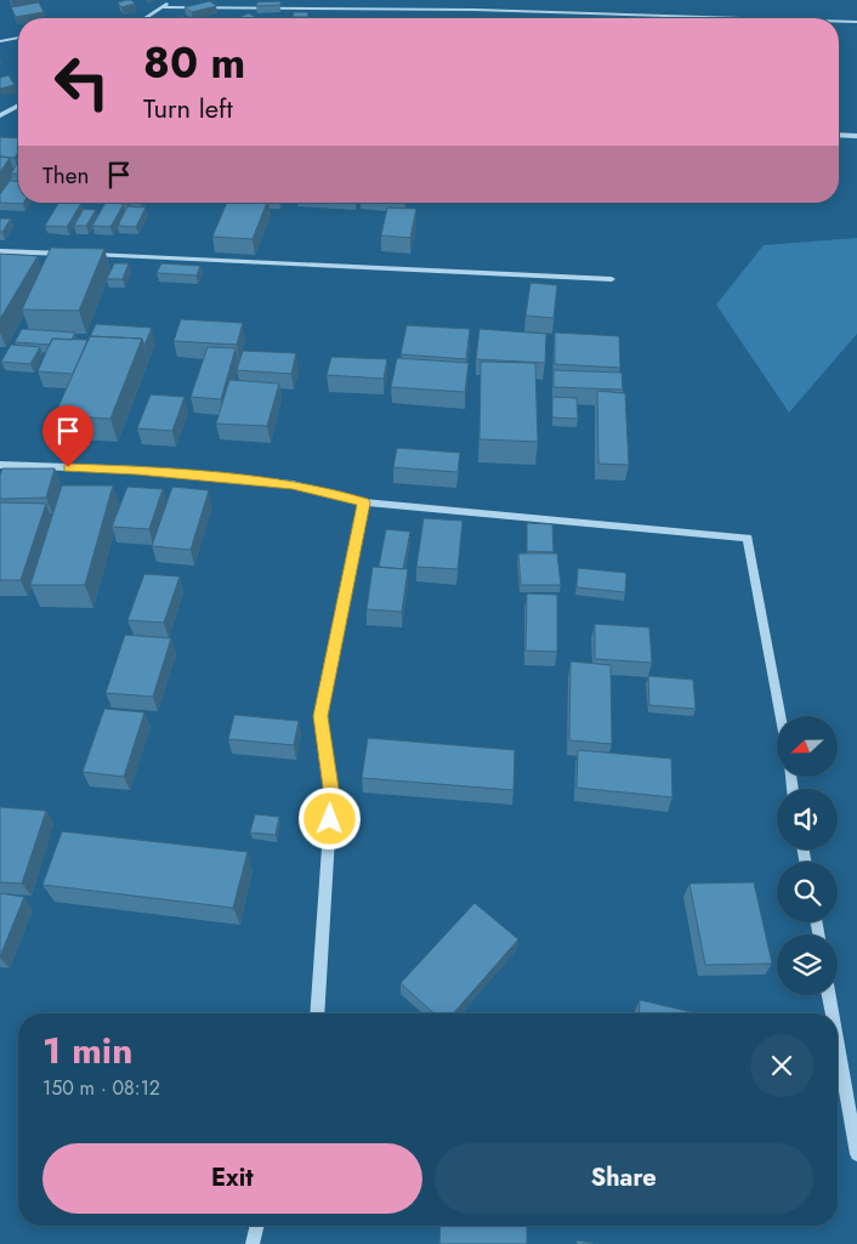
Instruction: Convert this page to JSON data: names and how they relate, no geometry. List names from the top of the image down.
{
  "north": "left",
  "page": {
    "turn": ["80 m", "Turn left"],
    "then": "Then",
    "heading": ["1 min", "150 m · 08:12"],
    "buttons": ["Exit", "Share"]
  }
}
